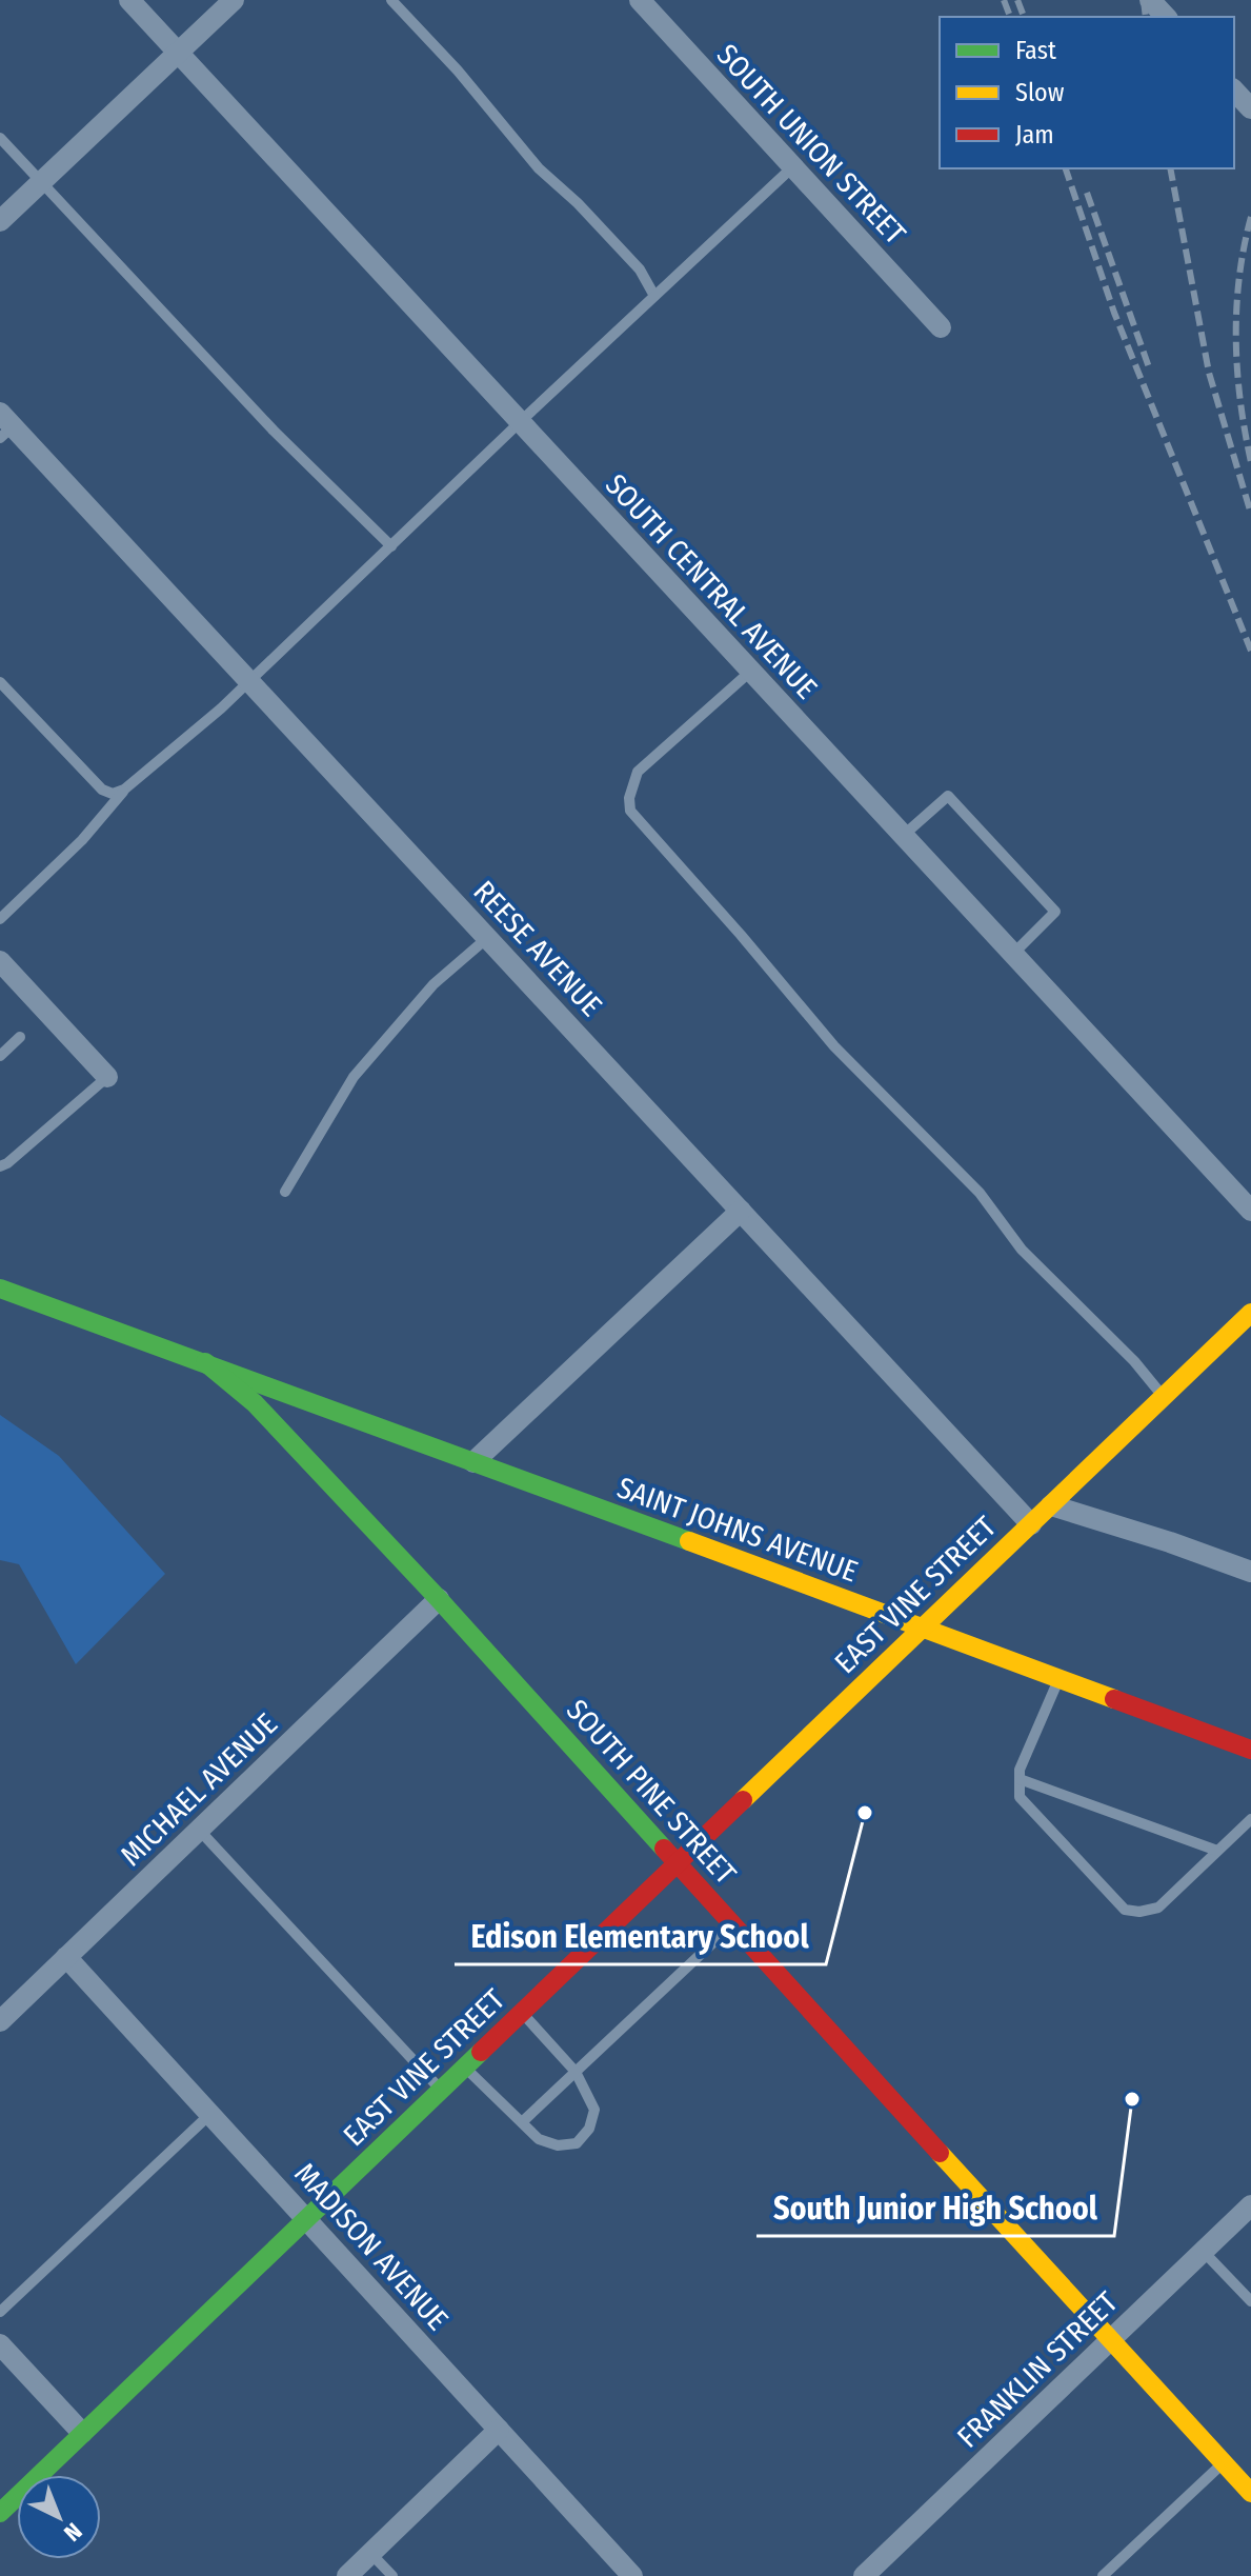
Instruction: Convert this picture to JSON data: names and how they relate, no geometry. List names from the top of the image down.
{
  "streets": {
    "street": [
      "SOUTH UNION STREET",
      "SOUTH CENTRAL AVENUE",
      "REESE AVENUE",
      "SAINT JOHNS AVENUE",
      "EAST VINE STREET",
      "MICHAEL AVENUE",
      "SOUTH PINE STREET",
      "MADISON AVENUE",
      "FRANKLIN STREET"
    ]
  },
  "crossings": [
    ["REESE AVENUE", "EAST VINE STREET"],
    ["SAINT JOHNS AVENUE", "EAST VINE STREET"],
    ["SAINT JOHNS AVENUE", "SOUTH PINE STREET"],
    ["EAST VINE STREET", "SOUTH PINE STREET"],
    ["EAST VINE STREET", "MADISON AVENUE"],
    ["MICHAEL AVENUE", "SOUTH PINE STREET"],
    ["MICHAEL AVENUE", "MADISON AVENUE"],
    ["SOUTH PINE STREET", "FRANKLIN STREET"]
  ],
  "places": ["Edison Elementary School", "South Junior High School"],
  "legend": ["Fast", "Slow", "Jam"],
  "north": "bottom right"
}
